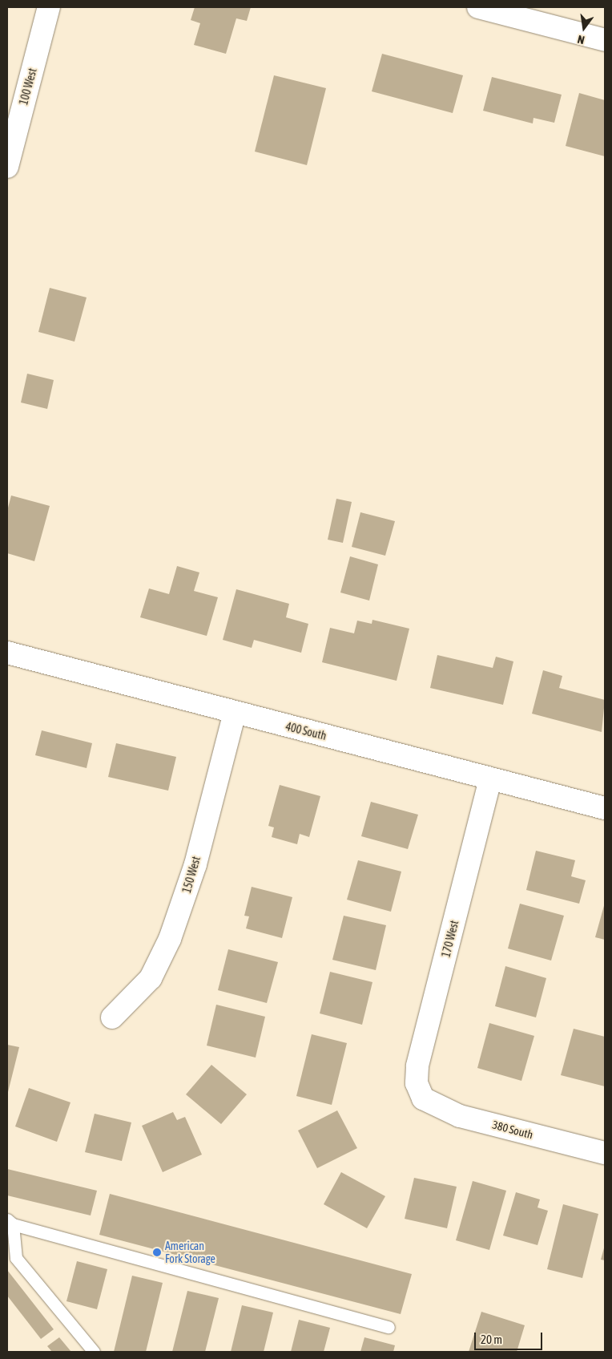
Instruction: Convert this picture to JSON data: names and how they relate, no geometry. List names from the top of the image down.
{
  "streets": {
    "street": [
      "100 West",
      "400 South",
      "150 West",
      "170 West",
      "380 South"
    ]
  },
  "crossings": [
    ["400 South", "150 West"],
    ["400 South", "170 West"],
    ["170 West", "380 South"]
  ],
  "places": ["American Fork Storage"],
  "scale_bar": "20 m",
  "north": "bottom"
}
